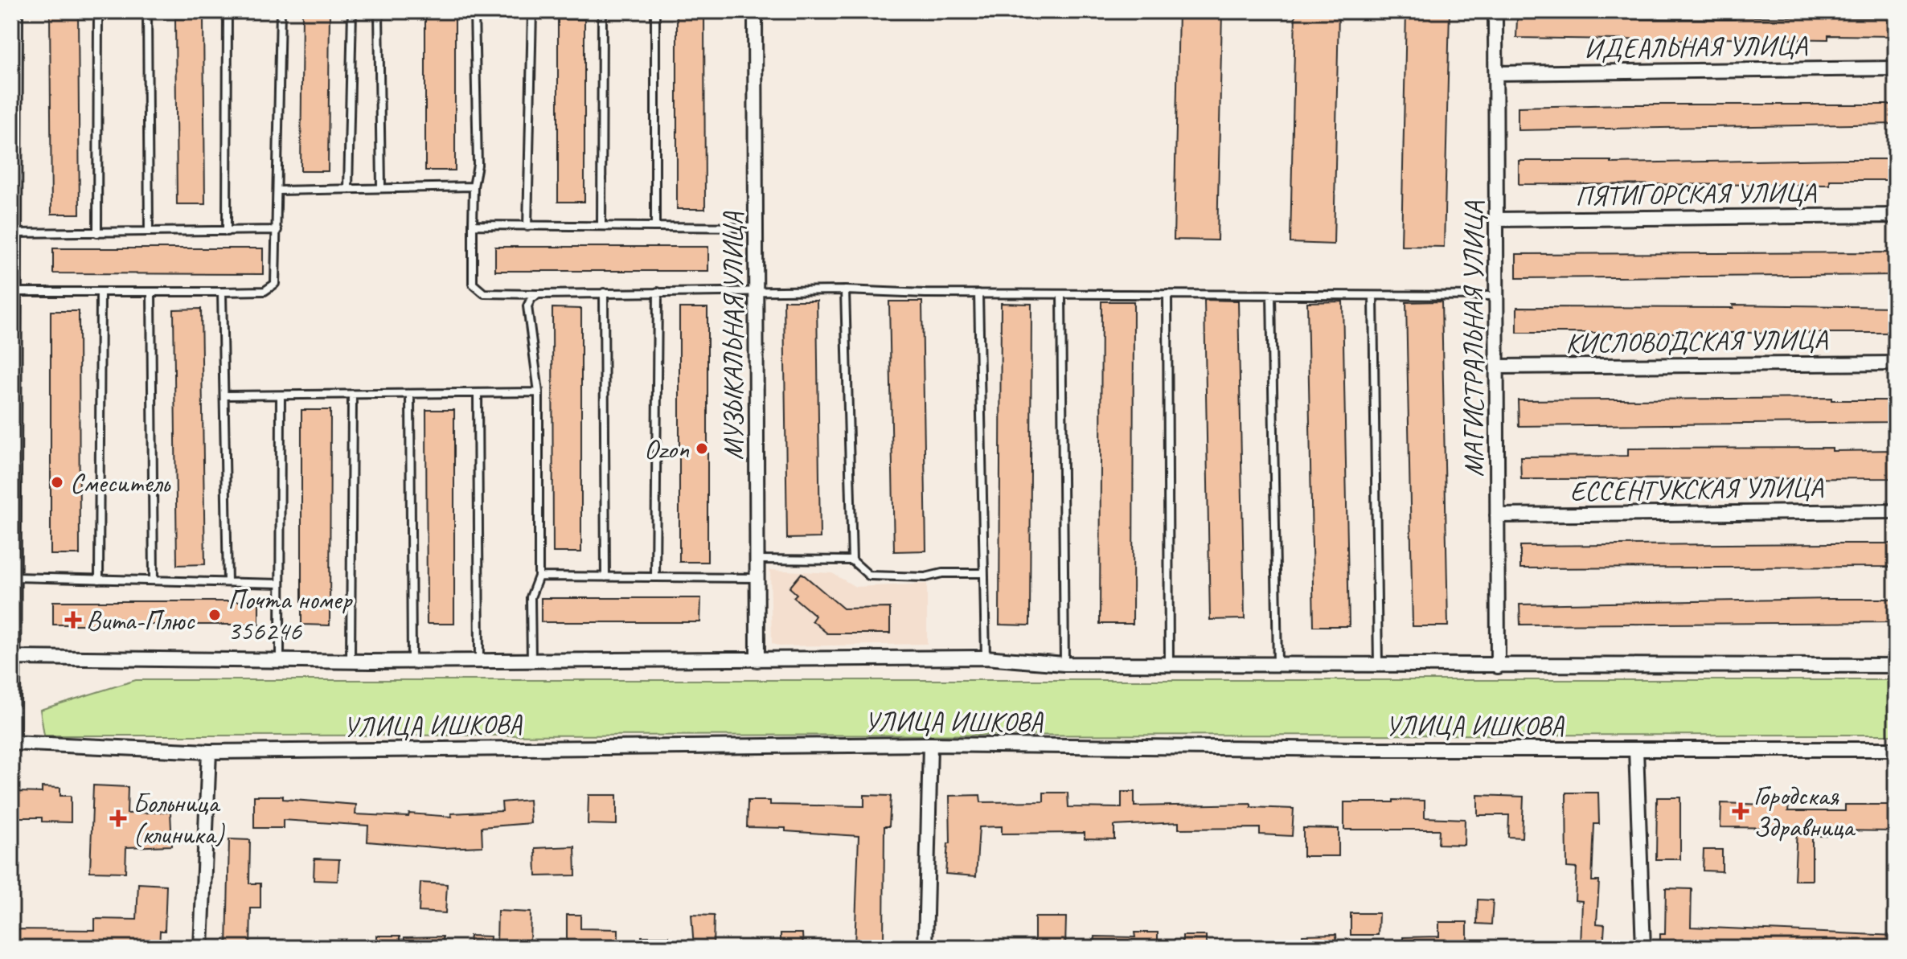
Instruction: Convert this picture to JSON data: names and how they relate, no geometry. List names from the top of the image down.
{
  "streets": {
    "street": [
      "ИДЕАЛЬНАЯ УЛИЦА",
      "ПЯТИГОРСКАЯ УЛИЦА",
      "МУЗЫКАЛЬНАЯ УЛИЦА",
      "МАГИСТРАЛЬНАЯ УЛИЦА",
      "КИСЛОВОДСКАЯ УЛИЦА",
      "ЕССЕНТУКСКАЯ УЛИЦА",
      "УЛИЦА ИШКОВА"
    ]
  },
  "crossings": [
    ["ИДЕАЛЬНАЯ УЛИЦА", "МАГИСТРАЛЬНАЯ УЛИЦА"],
    ["ПЯТИГОРСКАЯ УЛИЦА", "МАГИСТРАЛЬНАЯ УЛИЦА"],
    ["МАГИСТРАЛЬНАЯ УЛИЦА", "КИСЛОВОДСКАЯ УЛИЦА"],
    ["МАГИСТРАЛЬНАЯ УЛИЦА", "ЕССЕНТУКСКАЯ УЛИЦА"]
  ],
  "places": {
    "other": ["Ozon", "Смеситель", "Почта номер 356246"],
    "health": ["Вита-Плюс", "Городская Здравница", "Больница (клиника)"]
  }
}
